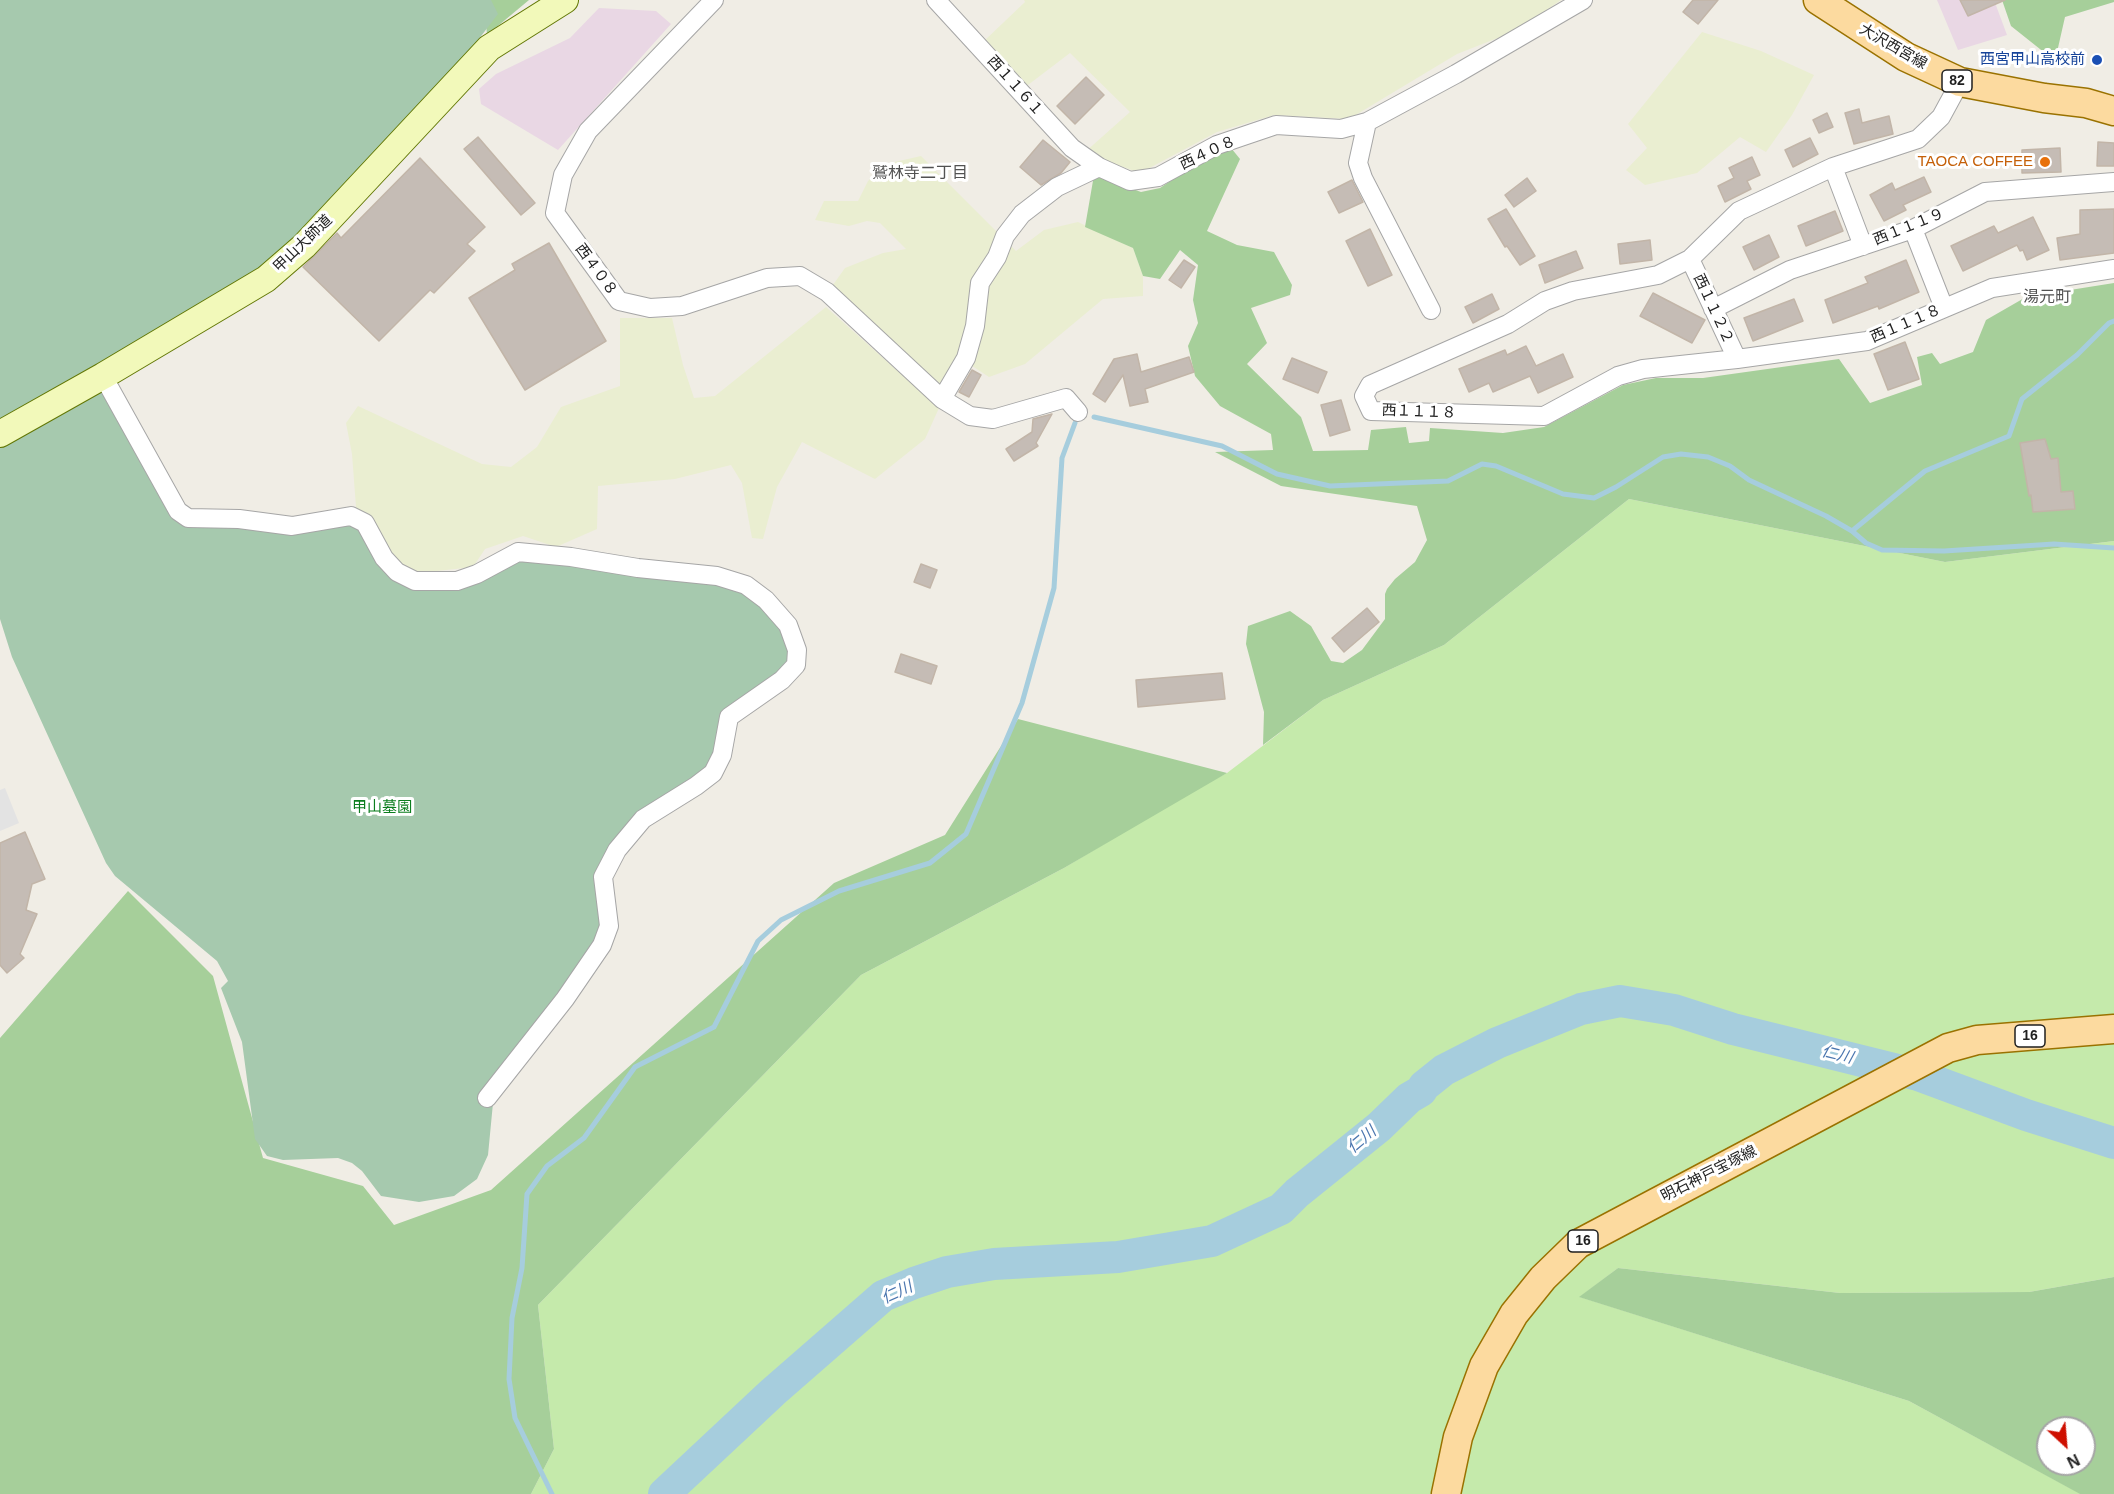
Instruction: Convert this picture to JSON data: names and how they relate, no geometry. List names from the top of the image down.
{
  "streets": {
    "main road": [
      "大沢西宮線",
      "82",
      "16",
      "明石神戸宝塚線"
    ],
    "street": [
      "西１１６１",
      "西４０８",
      "西１１１９",
      "甲山大師道",
      "西１１２２",
      "西１１１８"
    ]
  },
  "crossings": [
    ["大沢西宮線", "西１１１８"],
    ["西１１６１", "西４０８"],
    ["西１１１９", "西１１２２"],
    ["西１１２２", "西１１１８"]
  ],
  "districts": ["鷲林寺二丁目", "湯元町"],
  "water": ["仁川"],
  "parks": ["甲山墓園"],
  "places": ["西宮甲山高校前", "TAOCA COFFEE"],
  "north": "bottom right"
}
